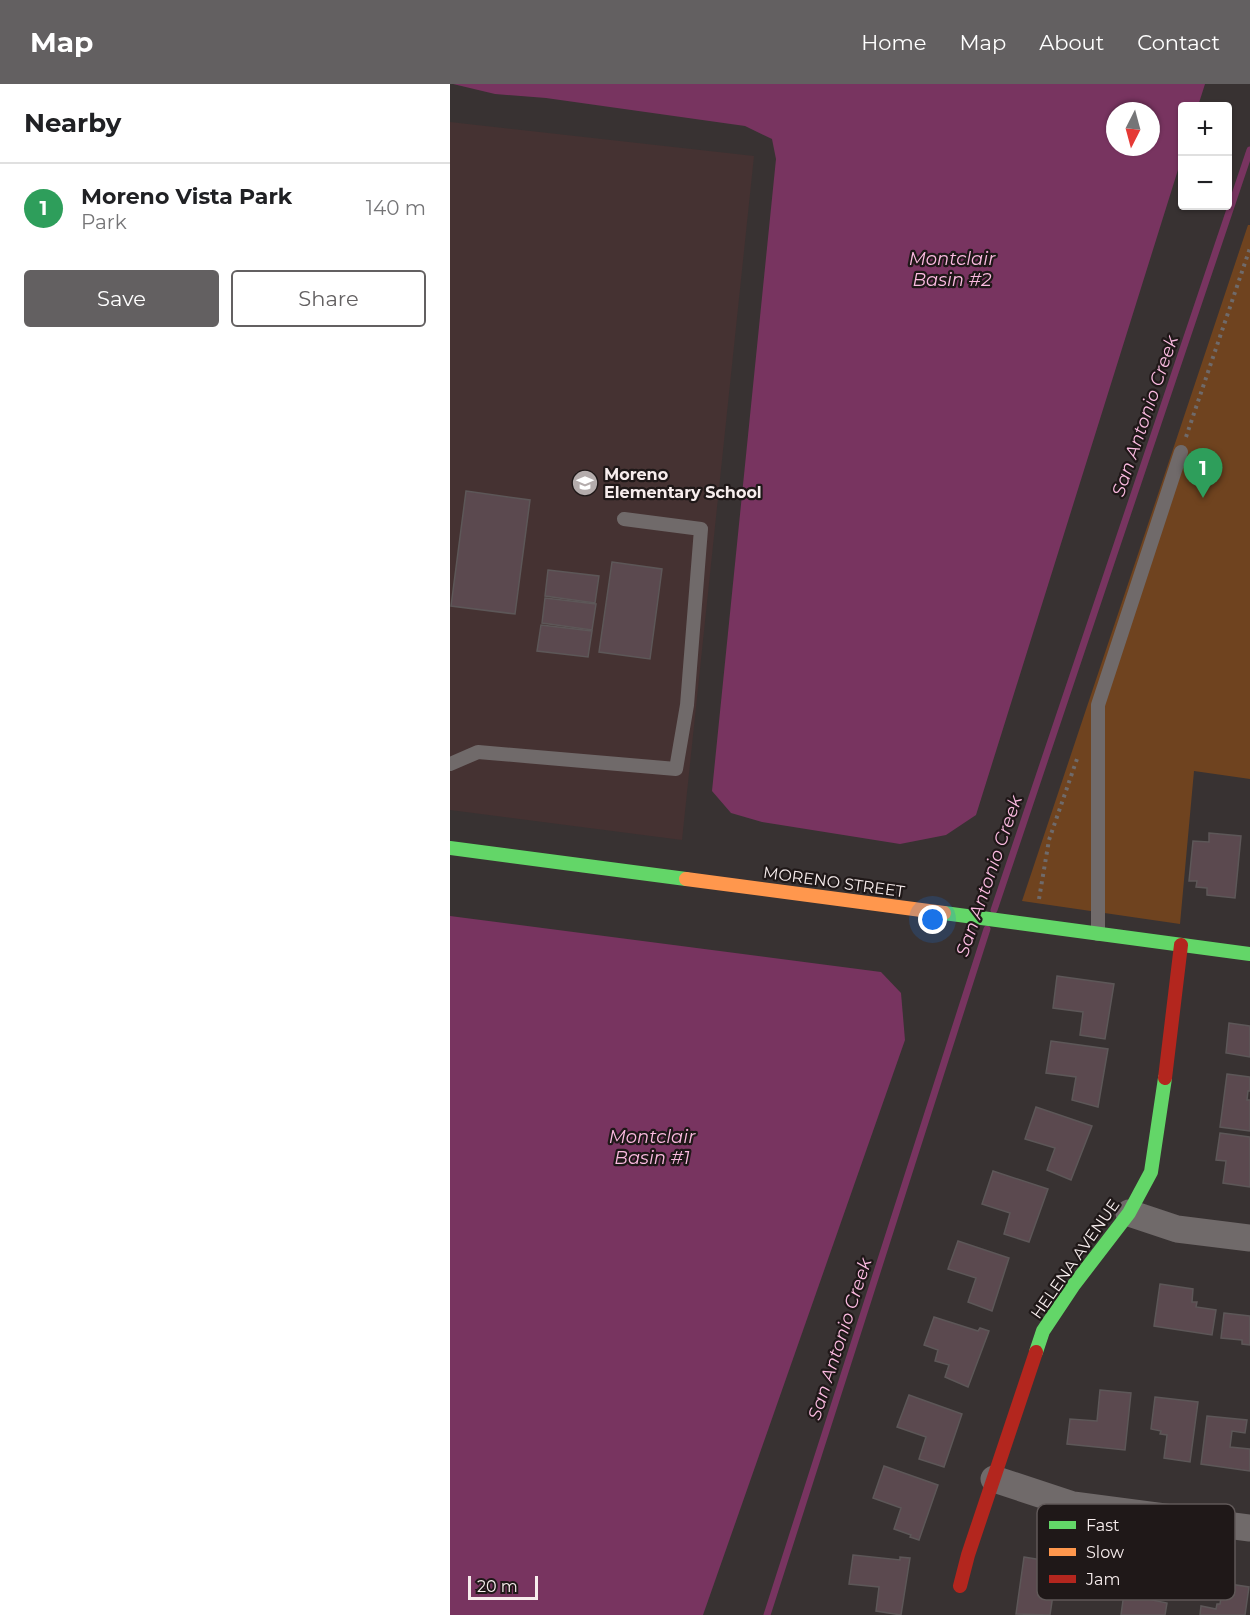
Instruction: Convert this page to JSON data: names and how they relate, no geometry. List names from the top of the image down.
{
  "streets": {
    "street": ["MORENO STREET", "HELENA AVENUE"]
  },
  "crossings": [
    ["MORENO STREET", "HELENA AVENUE"]
  ],
  "water": ["Montclair Basin #2", "San Antonio Creek", "Montclair Basin #1"],
  "places": {
    "school or university": ["Moreno Elementary School"]
  },
  "legend": ["Fast", "Slow", "Jam"],
  "scale_bar": "20 m",
  "north": "bottom",
  "page": {
    "header": "Map",
    "nav": [
      "Home",
      "Map",
      "About",
      "Contact"
    ],
    "heading": "Nearby",
    "map_buttons": ["+", "−"],
    "list": [
      {
        "mark": "1",
        "name": "Moreno Vista Park",
        "note": "Park",
        "value": "140 m"
      }
    ],
    "buttons": ["Save", "Share"],
    "pins": "1",
    "scale": "20 m"
  }
}
